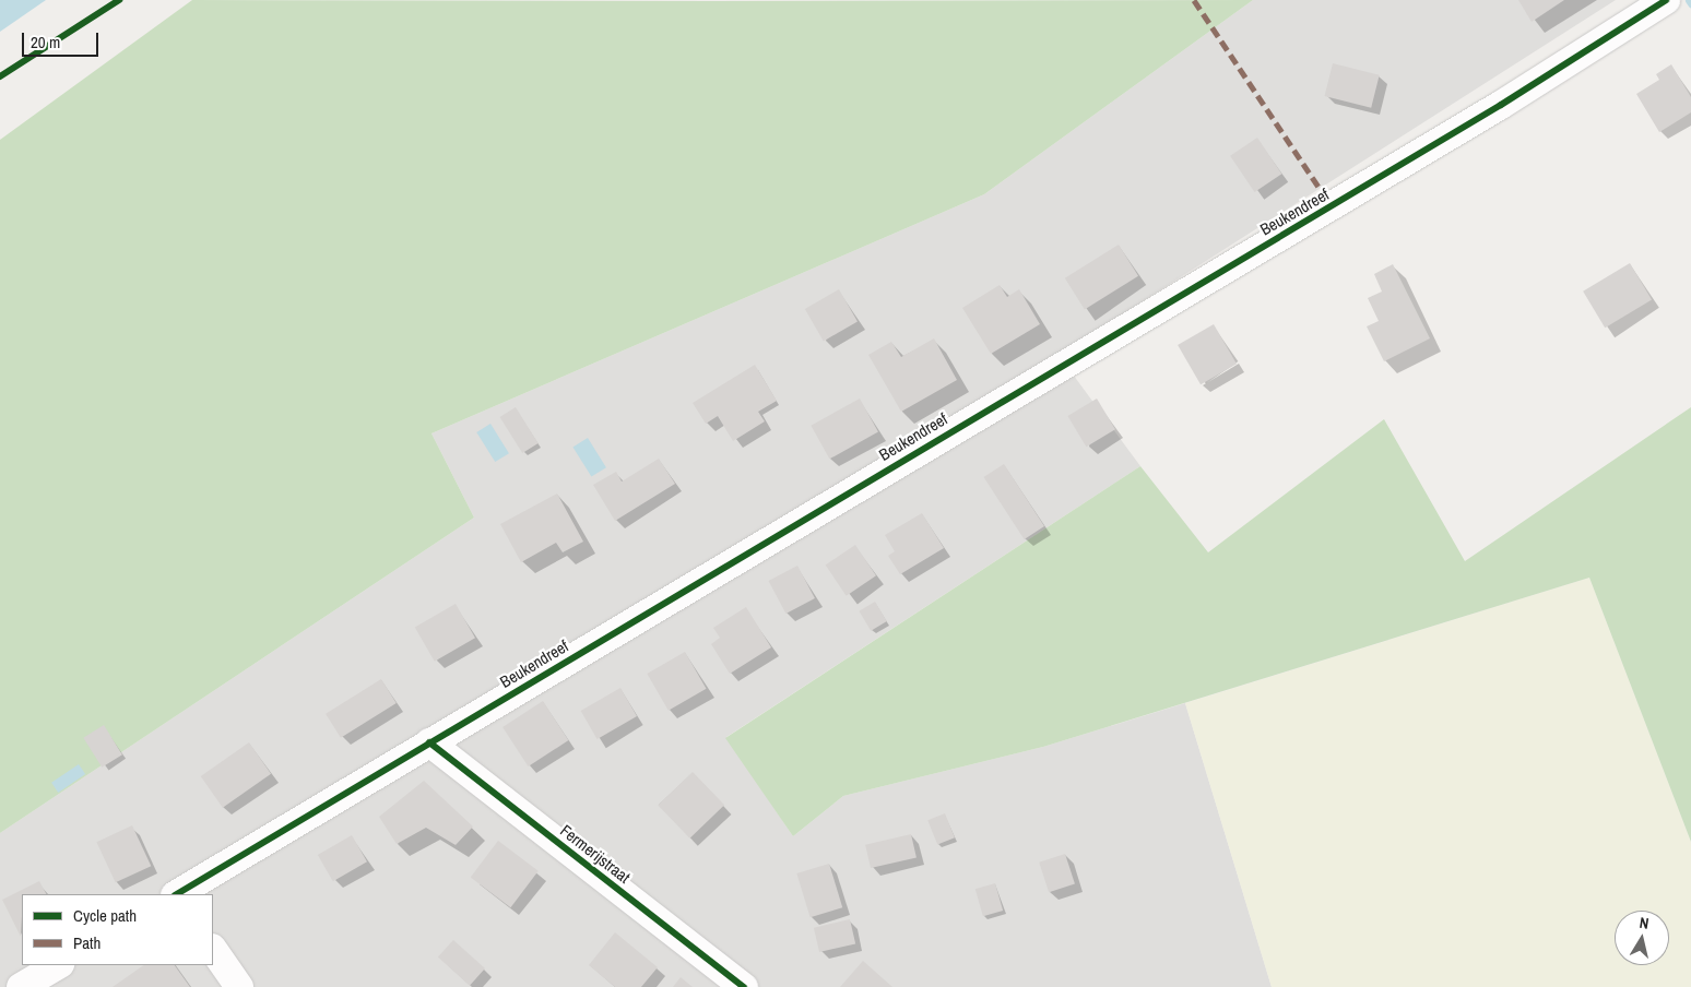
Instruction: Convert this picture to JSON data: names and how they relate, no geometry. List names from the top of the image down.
{
  "streets": {
    "street": ["Beukendreef", "Fermerijstraat"]
  },
  "crossings": [
    ["Beukendreef", "Fermerijstraat"]
  ],
  "legend": ["Cycle path", "Path"],
  "scale_bar": "20 m",
  "north": "top"
}
